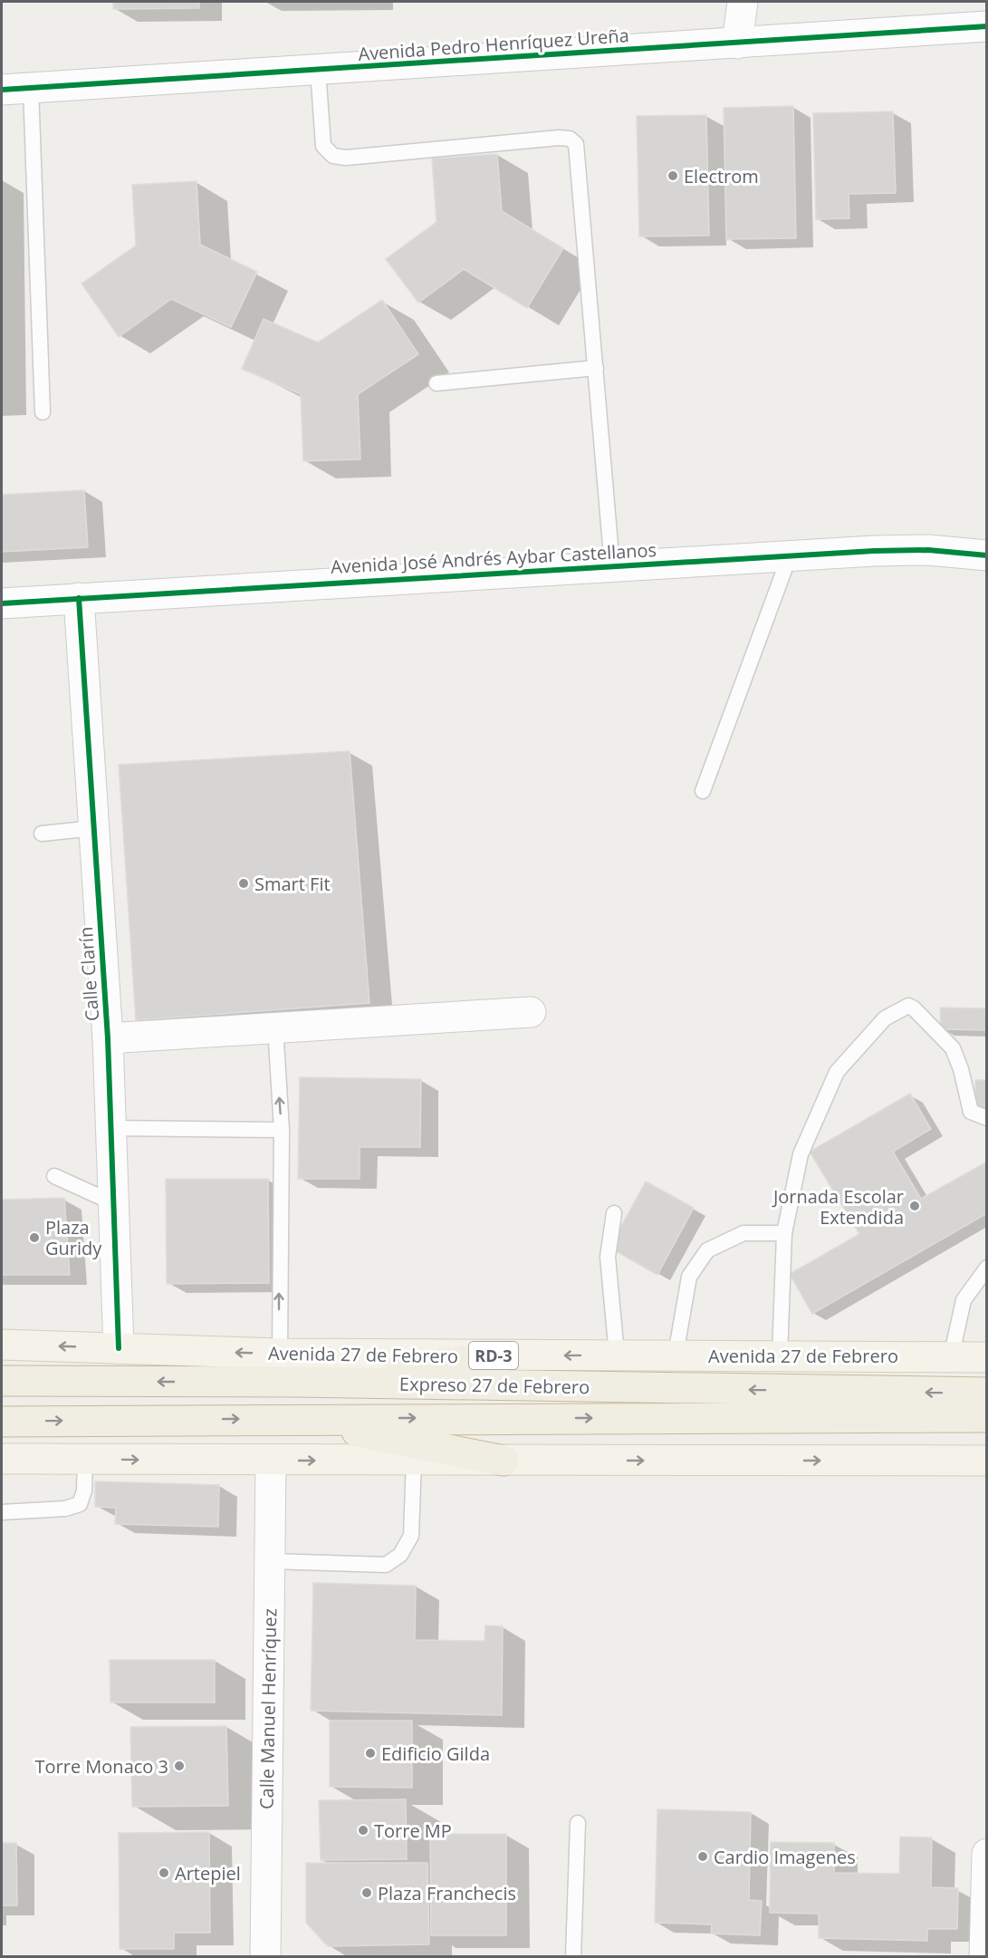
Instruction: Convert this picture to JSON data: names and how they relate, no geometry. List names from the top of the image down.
{
  "streets": {
    "highway": ["RD-3", "Expreso 27 de Febrero"],
    "main road": ["Avenida 27 de Febrero"],
    "street": [
      "Avenida Pedro Henríquez Ureña",
      "Avenida José Andrés Aybar Castellanos",
      "Calle Clarín",
      "Calle Manuel Henríquez"
    ]
  },
  "crossings": [
    ["Avenida José Andrés Aybar Castellanos", "Calle Clarín"],
    ["Calle Clarín", "Avenida 27 de Febrero"]
  ],
  "places": [
    "Electrom",
    "Smart Fit",
    "Jornada Escolar Extendida",
    "Plaza Guridy",
    "Edificio Gilda",
    "Torre Monaco 3",
    "Torre MP",
    "Cardio Imagenes",
    "Artepiel",
    "Plaza Franchecis"
  ]
}
